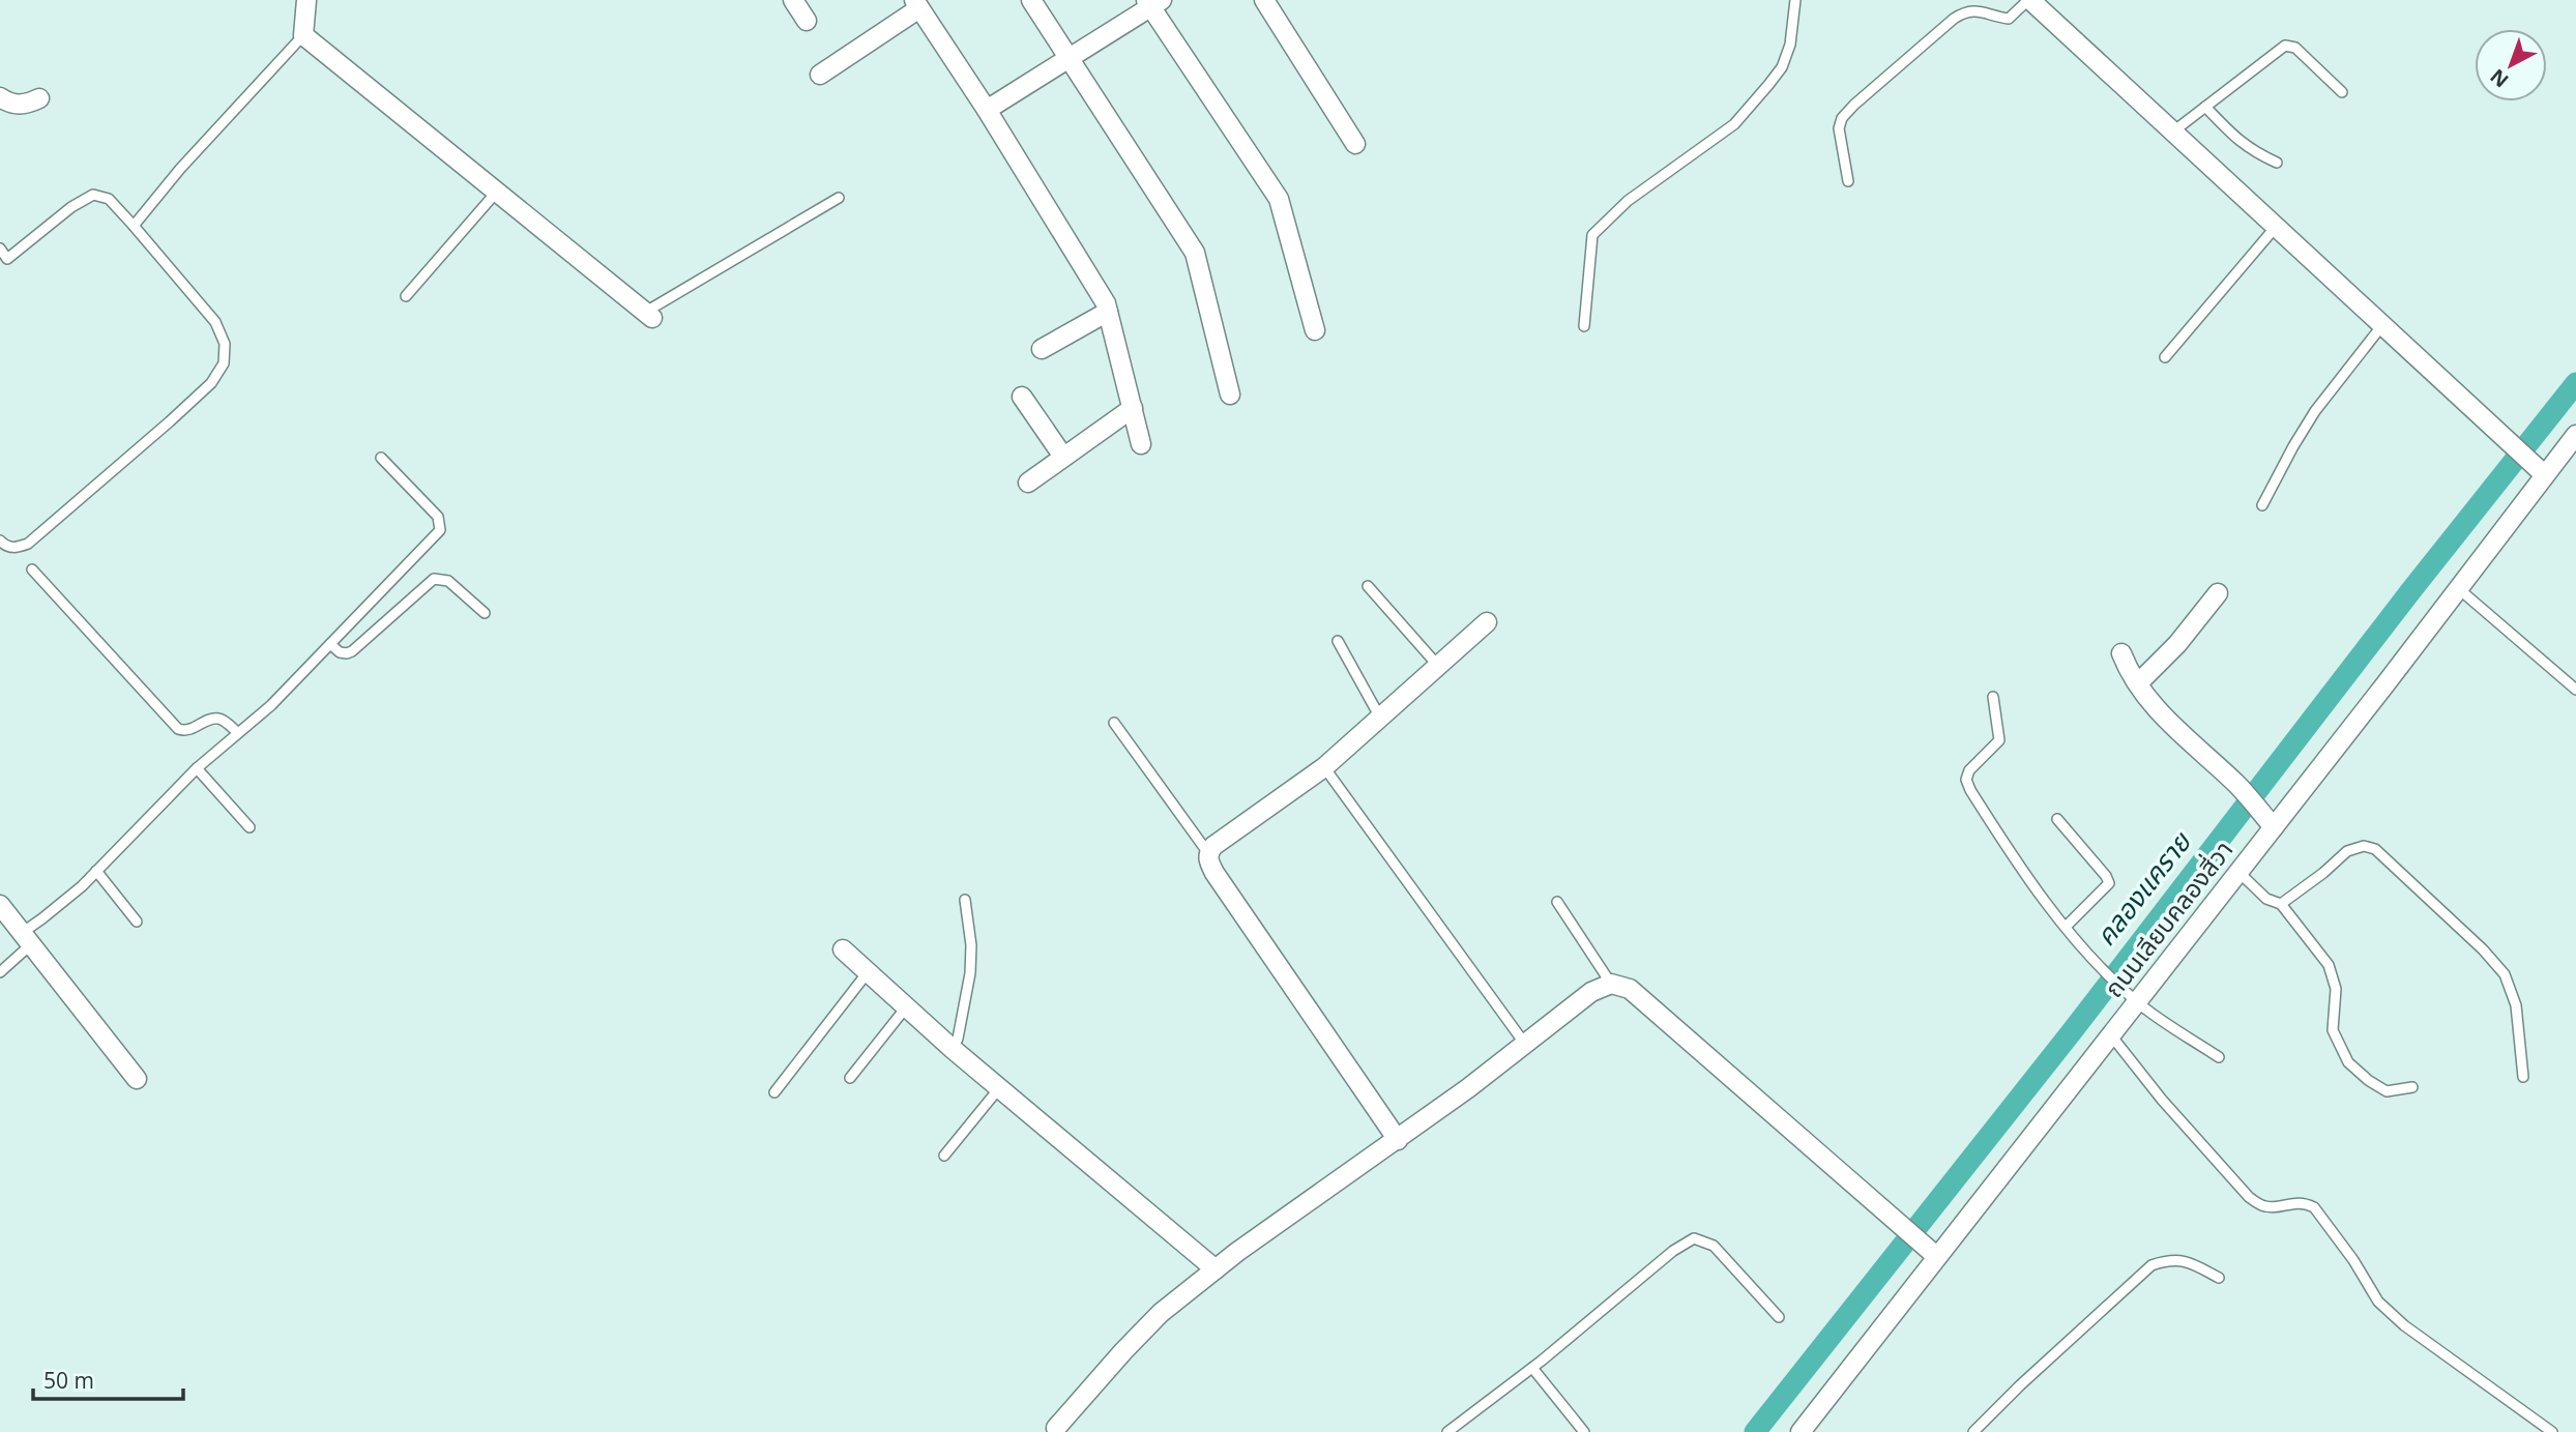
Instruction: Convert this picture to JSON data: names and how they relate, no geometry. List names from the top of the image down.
{
  "streets": {
    "street": ["ถนนเลียบคลองสี่วา"]
  },
  "water": ["คลองเเคราย"],
  "scale_bar": "50 m",
  "north": "bottom left"
}
